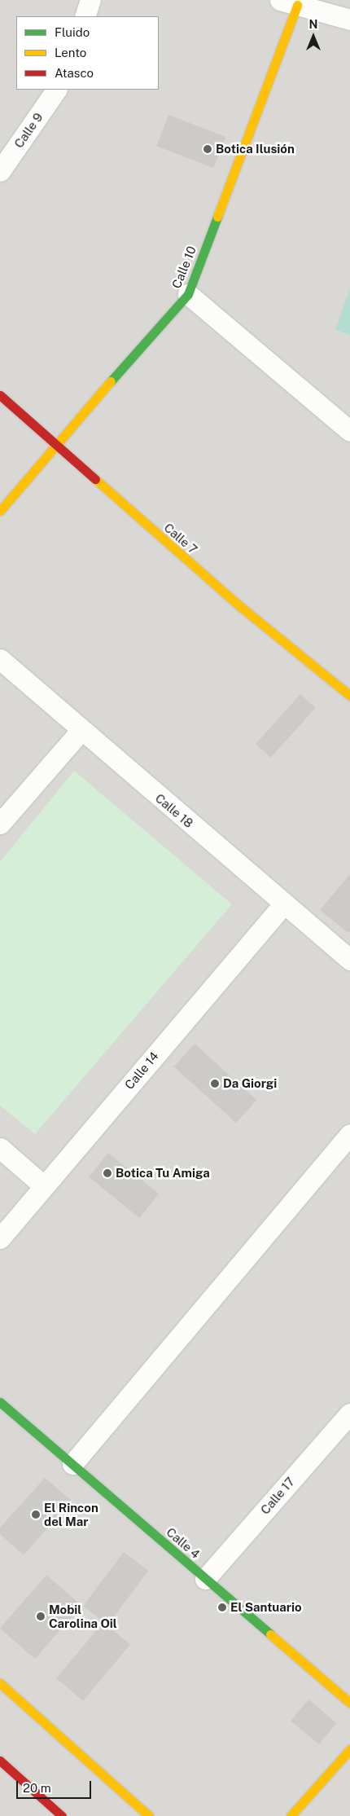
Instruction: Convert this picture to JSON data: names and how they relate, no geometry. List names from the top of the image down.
{
  "streets": {
    "street": [
      "Calle 9",
      "Calle 10",
      "Calle 7",
      "Calle 18",
      "Calle 14",
      "Calle 17",
      "Calle 4"
    ]
  },
  "crossings": [
    ["Calle 10", "Calle 7"],
    ["Calle 18", "Calle 14"],
    ["Calle 17", "Calle 4"]
  ],
  "places": [
    "Botica Ilusión",
    "Da Giorgi",
    "Botica Tu Amiga",
    "El Rincon del Mar",
    "El Santuario",
    "Mobil Carolina Oil"
  ],
  "legend": ["Fluido", "Lento", "Atasco"],
  "scale_bar": "20 m",
  "north": "top"
}
